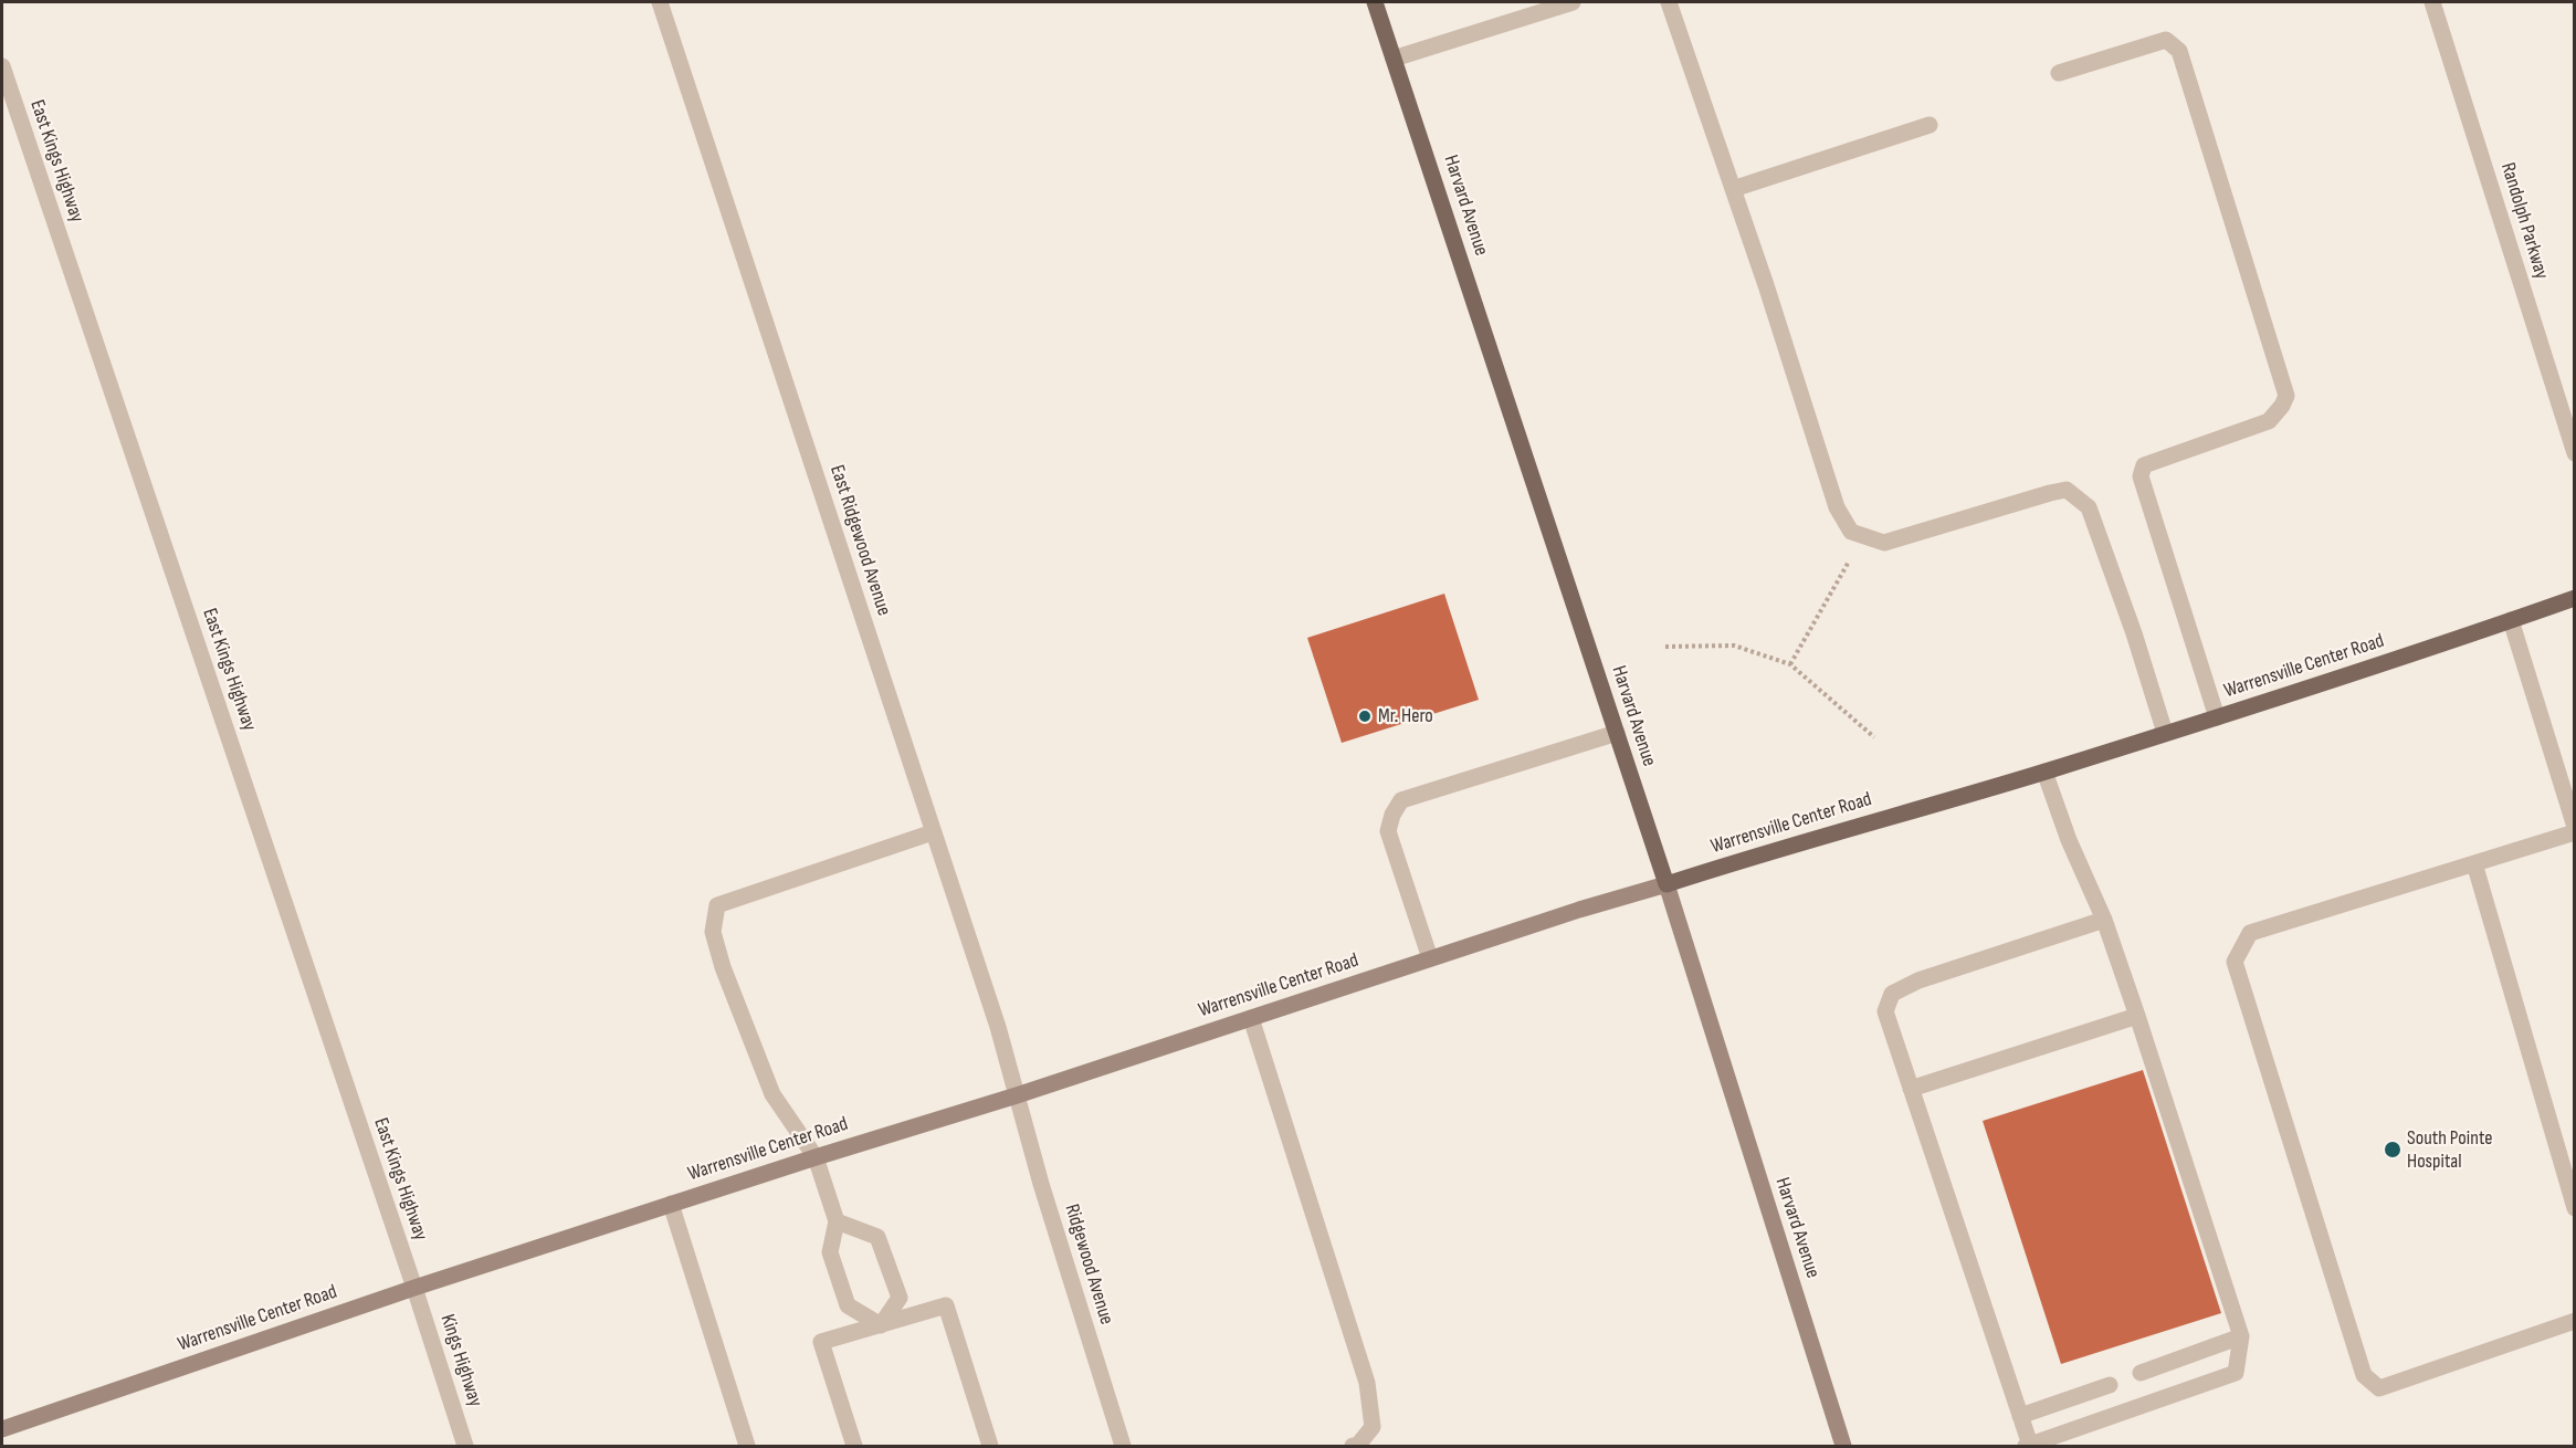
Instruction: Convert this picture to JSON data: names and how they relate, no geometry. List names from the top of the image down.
{
  "streets": {
    "main road": ["Harvard Avenue", "Warrensville Center Road"],
    "street": [
      "East Kings Highway",
      "Randolph Parkway",
      "East Ridgewood Avenue",
      "Ridgewood Avenue",
      "Kings Highway"
    ]
  },
  "crossings": [
    ["East Kings Highway", "Warrensville Center Road"],
    ["East Kings Highway", "Kings Highway"],
    ["Harvard Avenue", "Warrensville Center Road"],
    ["East Ridgewood Avenue", "Warrensville Center Road"],
    ["East Ridgewood Avenue", "Ridgewood Avenue"],
    ["Warrensville Center Road", "Ridgewood Avenue"],
    ["Warrensville Center Road", "Kings Highway"]
  ],
  "places": ["Mr. Hero", "South Pointe Hospital"]
}
